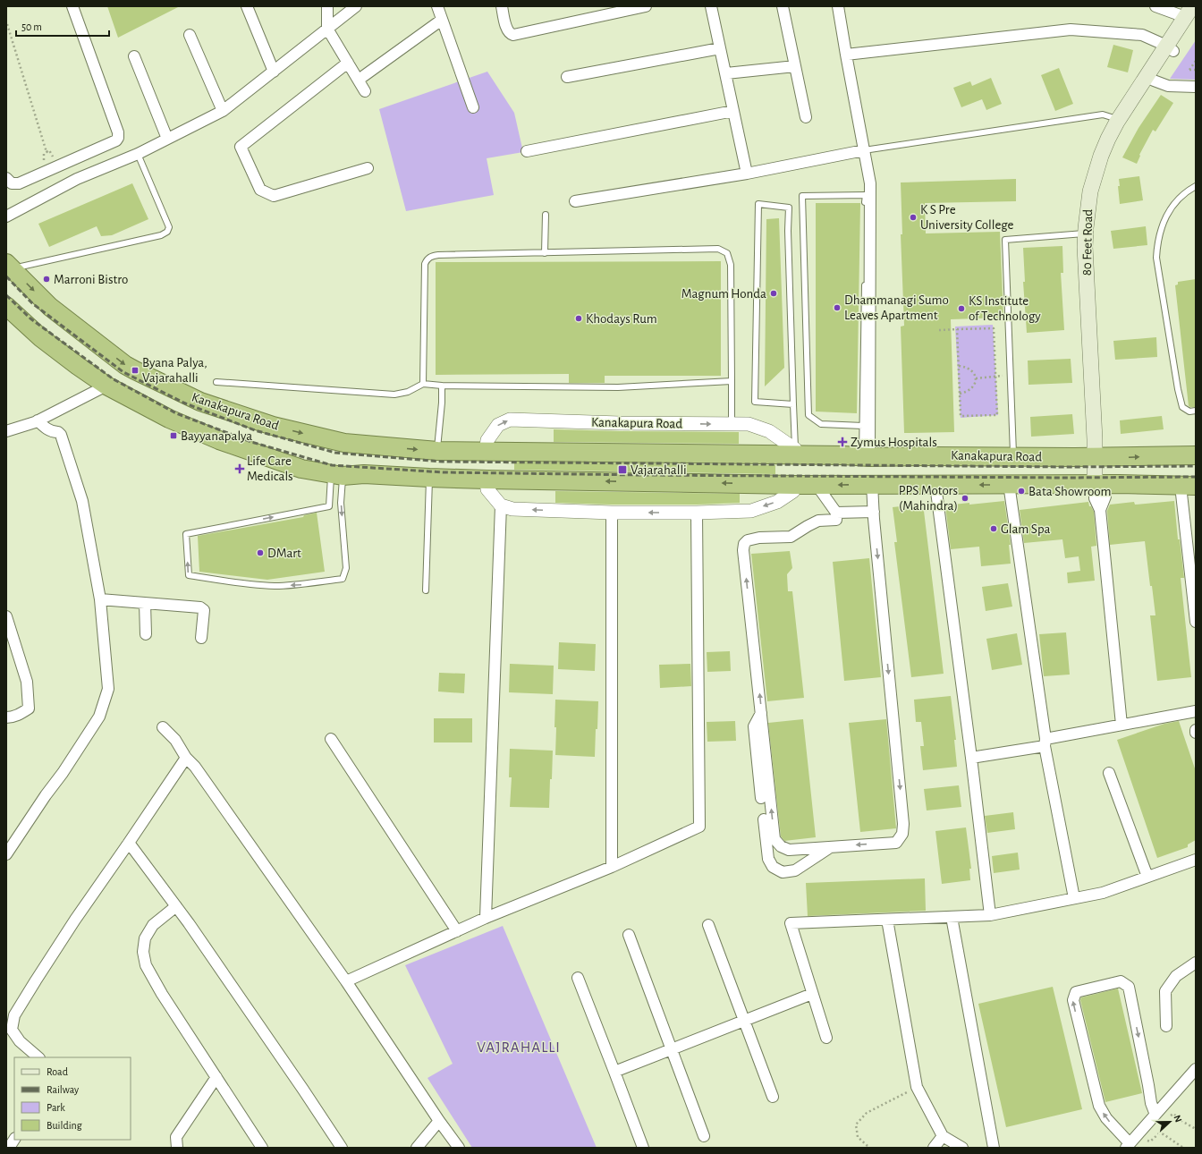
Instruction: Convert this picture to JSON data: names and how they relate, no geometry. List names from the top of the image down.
{
  "streets": {
    "highway": ["Kanakapura Road"],
    "main road": ["80 Feet Road"]
  },
  "crossings": [
    ["80 Feet Road", "Kanakapura Road"]
  ],
  "districts": ["VAJRAHALLI"],
  "places": {
    "other": [
      "K S Pre University College",
      "Marroni Bistro",
      "Magnum Honda",
      "Dhammanagi Sumo Leaves Apartment",
      "KS Institute of Technology",
      "Khodays Rum",
      "Bata Showroom",
      "PPS Motors (Mahindra)",
      "Glam Spa",
      "DMart"
    ],
    "transit": ["Byana Palya, Vajarahalli", "Bayyanapalya", "Vajarahalli"],
    "health": ["Zymus Hospitals", "Life Care Medicals"]
  },
  "legend": [
    "Road",
    "Railway",
    "Park",
    "Building"
  ],
  "scale_bar": "50 m",
  "north": "right"
}
